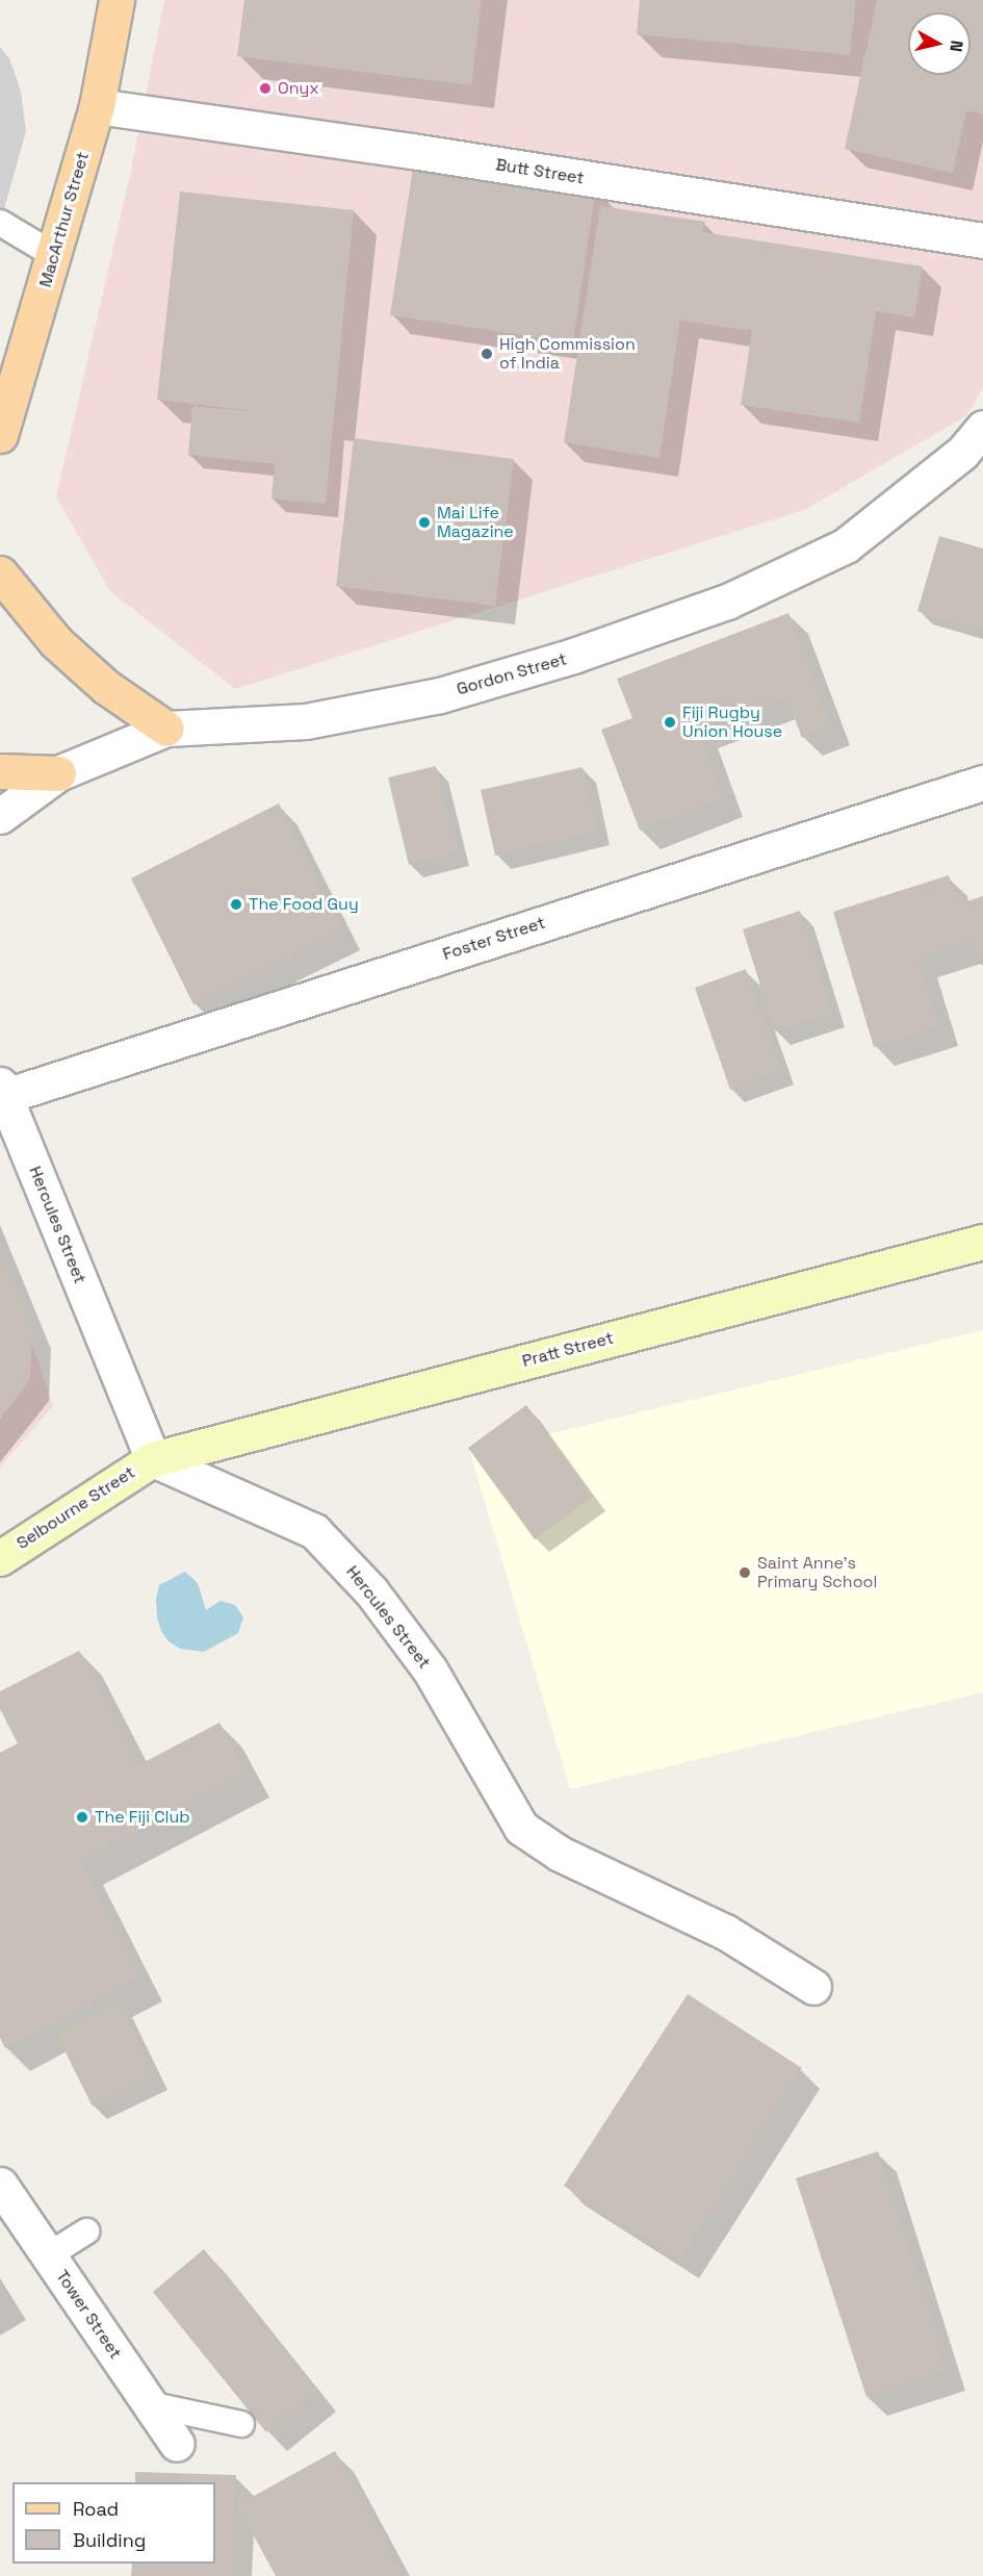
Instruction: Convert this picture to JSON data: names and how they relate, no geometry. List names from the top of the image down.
{
  "streets": {
    "main road": ["MacArthur Street", "Pratt Street", "Selbourne Street"],
    "street": [
      "Butt Street",
      "Gordon Street",
      "Foster Street",
      "Hercules Street",
      "Tower Street"
    ]
  },
  "crossings": [
    ["Butt Street", "MacArthur Street"],
    ["Foster Street", "Hercules Street"],
    ["Hercules Street", "Pratt Street"],
    ["Hercules Street", "Selbourne Street"],
    ["Pratt Street", "Selbourne Street"]
  ],
  "places": [
    "Onyx",
    "High Commission of India",
    "Mai Life Magazine",
    "Fiji Rugby Union House",
    "The Food Guy",
    "Saint Anne's Primary School",
    "The Fiji Club"
  ],
  "legend": ["Road", "Building"],
  "north": "right"
}
